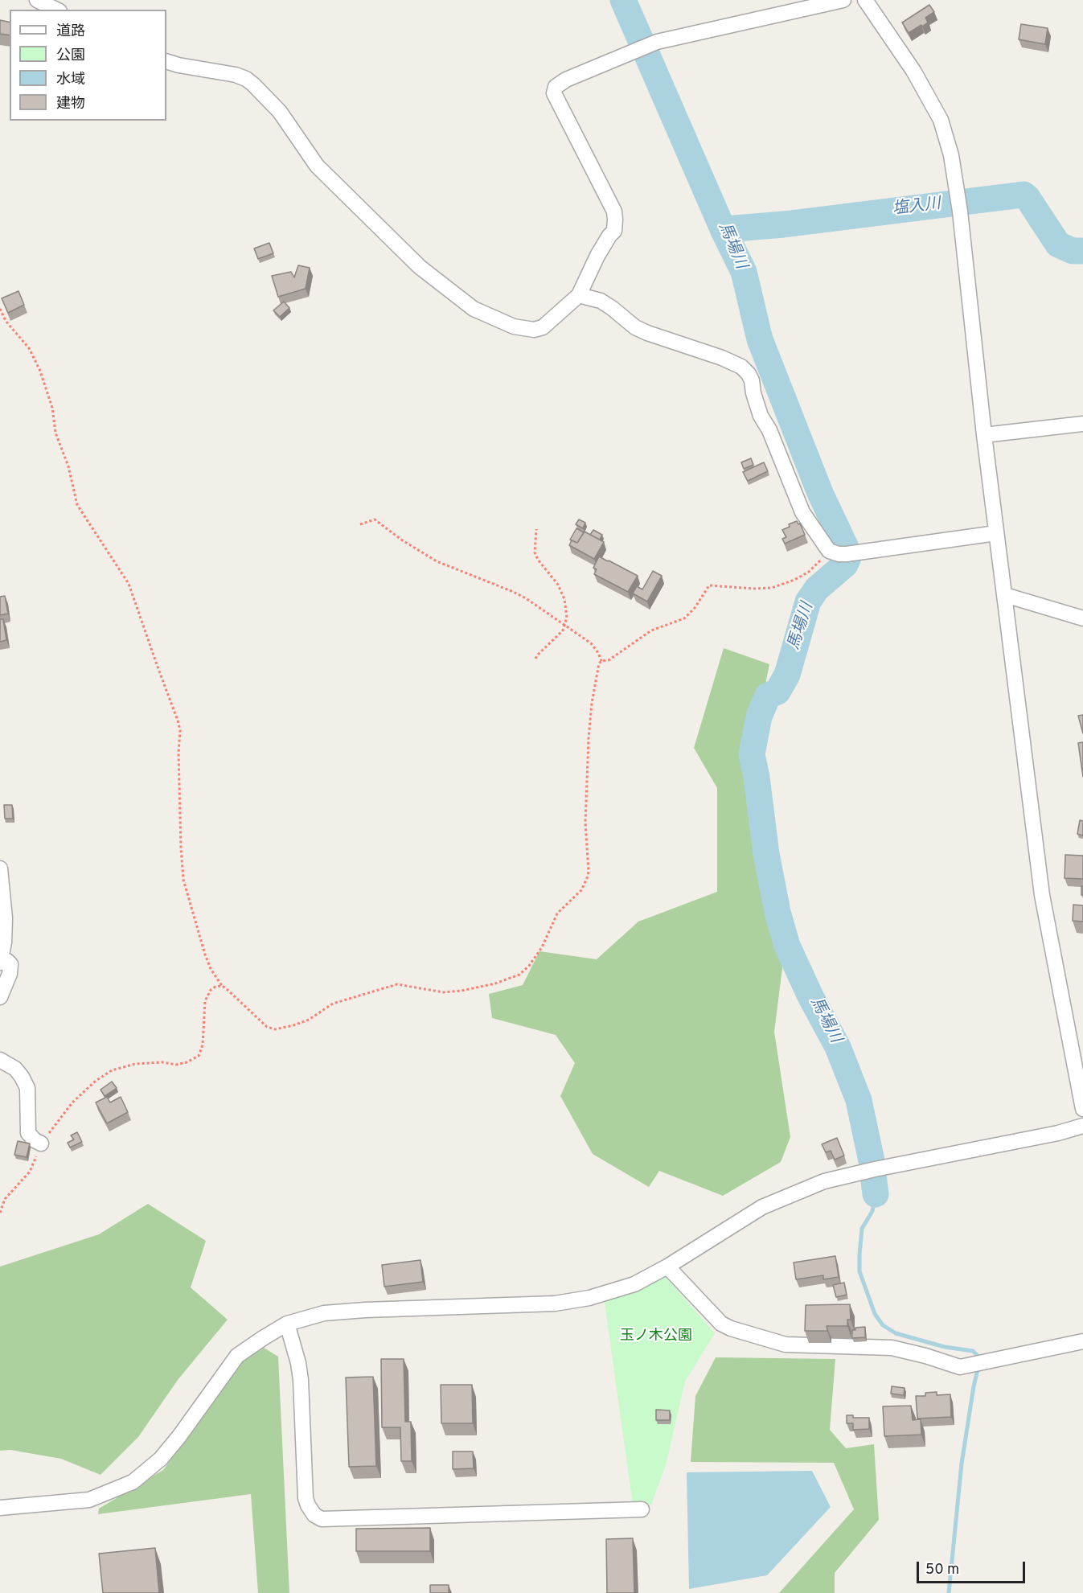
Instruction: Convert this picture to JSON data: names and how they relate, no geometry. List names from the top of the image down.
{
  "water": ["塩入川", "馬場川"],
  "parks": ["玉ノ木公園"],
  "legend": [
    "道路",
    "公園",
    "水域",
    "建物"
  ],
  "scale_bar": "50 m"
}
